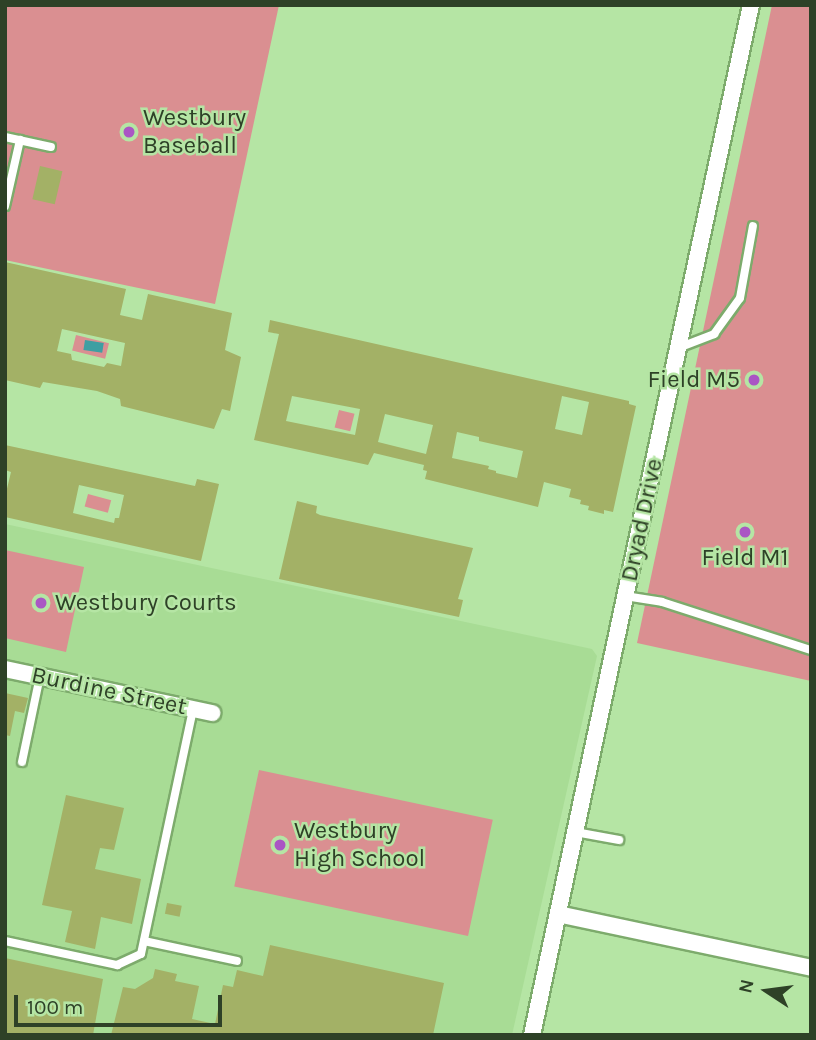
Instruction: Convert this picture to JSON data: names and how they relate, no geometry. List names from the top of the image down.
{
  "streets": {
    "street": ["Dryad Drive", "Burdine Street"]
  },
  "places": [
    "Westbury Baseball",
    "Field M5",
    "Field M1",
    "Westbury Courts",
    "Westbury High School"
  ],
  "scale_bar": "100 m",
  "north": "left"
}
